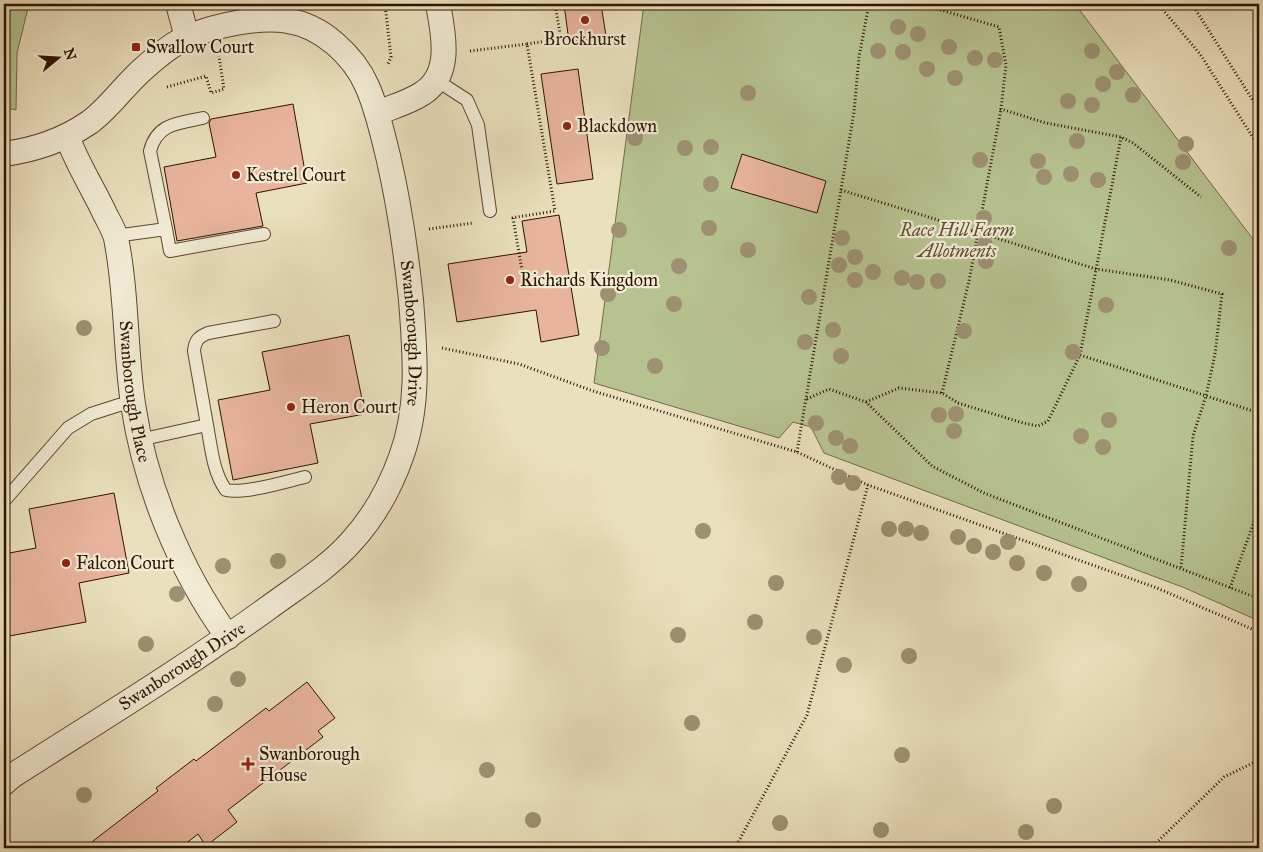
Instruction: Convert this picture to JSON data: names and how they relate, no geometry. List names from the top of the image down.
{
  "streets": {
    "street": ["Swanborough Drive", "Swanborough Place"]
  },
  "crossings": [
    ["Swanborough Drive", "Swanborough Place"]
  ],
  "parks": ["Race Hill Farm Allotments"],
  "places": {
    "other": [
      "Brockhurst",
      "Blackdown",
      "Kestrel Court",
      "Richards Kingdom",
      "Heron Court",
      "Falcon Court"
    ],
    "transit": ["Swallow Court"],
    "health": ["Swanborough House"]
  },
  "north": "right"
}
